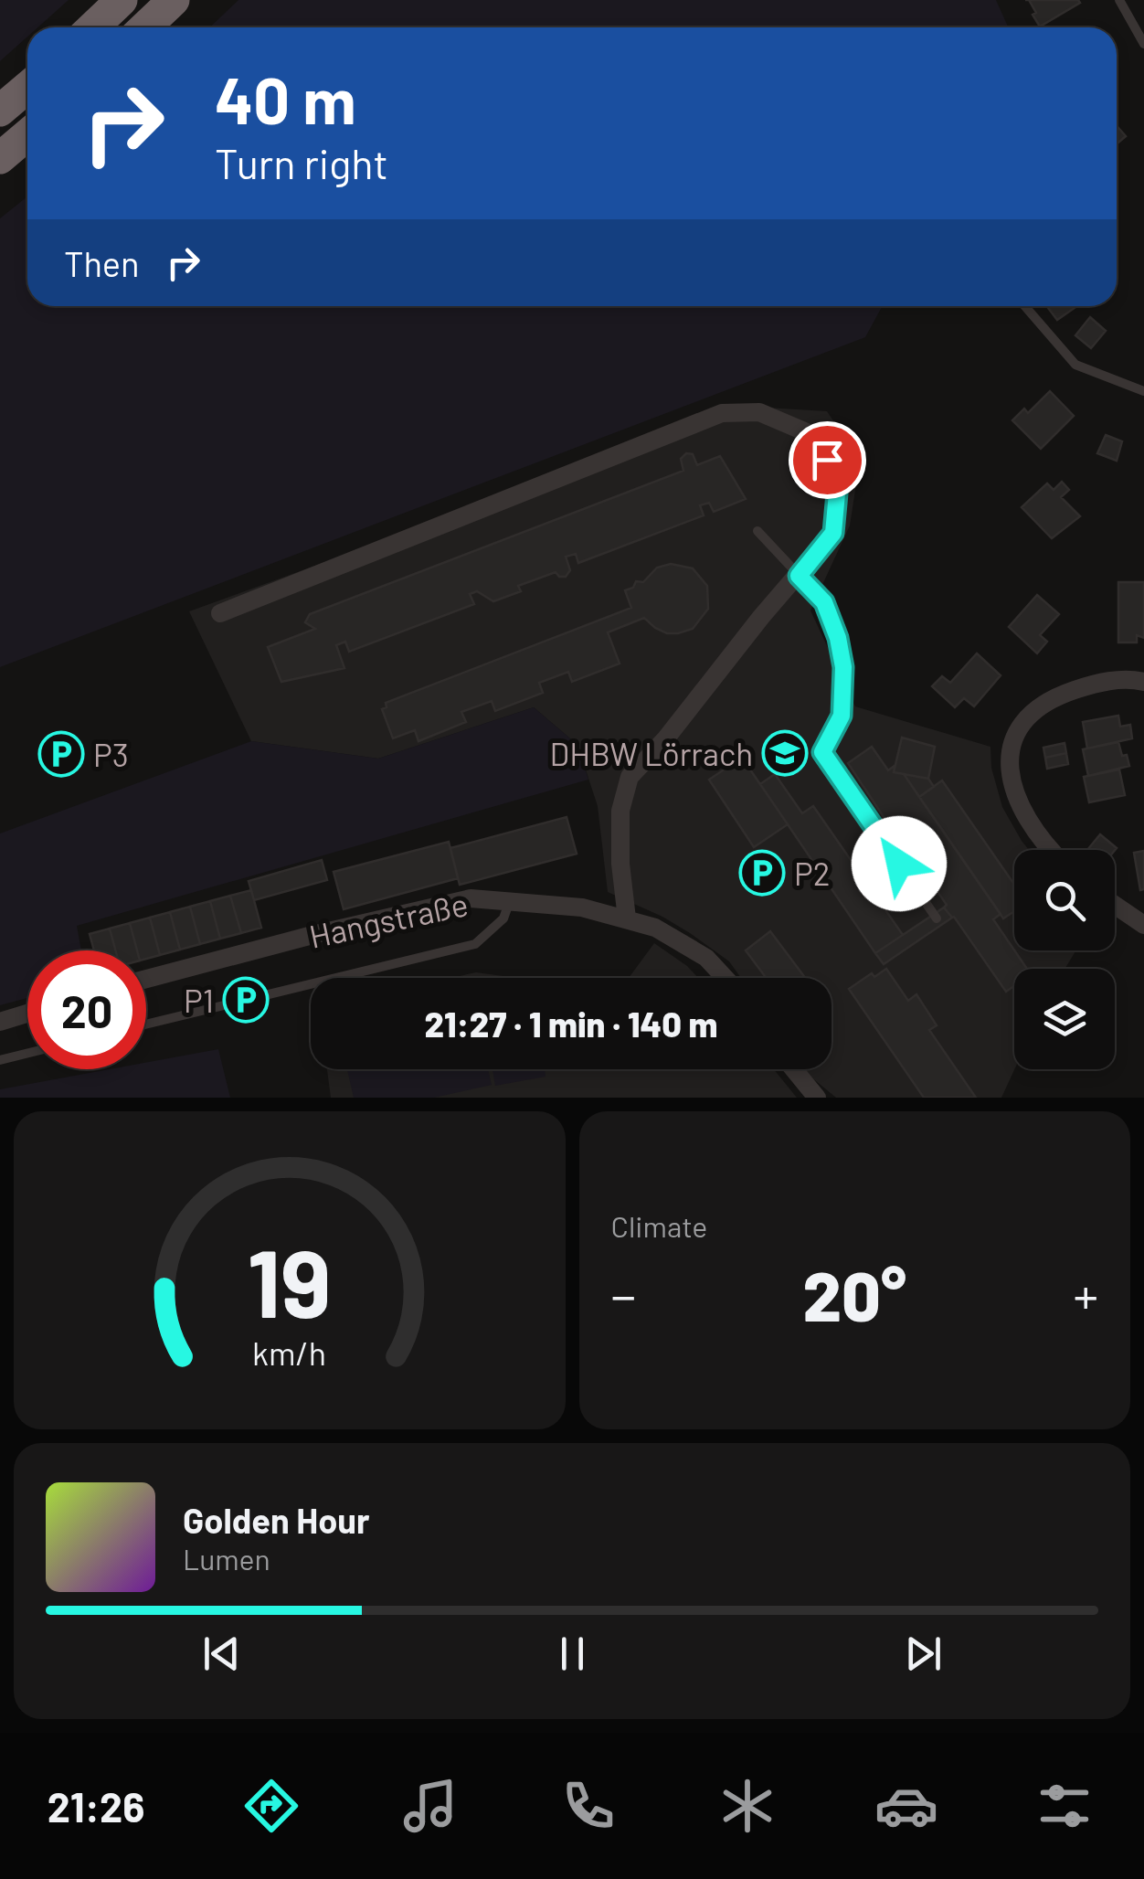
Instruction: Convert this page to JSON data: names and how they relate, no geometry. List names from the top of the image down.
{
  "streets": {
    "street": ["Hangstraße"]
  },
  "places": {
    "school or university": ["DHBW Lörrach"],
    "parking": ["P3", "P2", "P1"]
  },
  "page": {
    "turn": ["40 m", "Turn right"],
    "then": "Then",
    "limit": "20",
    "trip": "21:27 · 1 min · 140 m",
    "tile": "Climate",
    "heat": ["−", "20°", "+"],
    "song": ["Golden Hour", "Lumen"],
    "tabs": "21:26",
    "gauge": ["19", "km/h"]
  }
}
